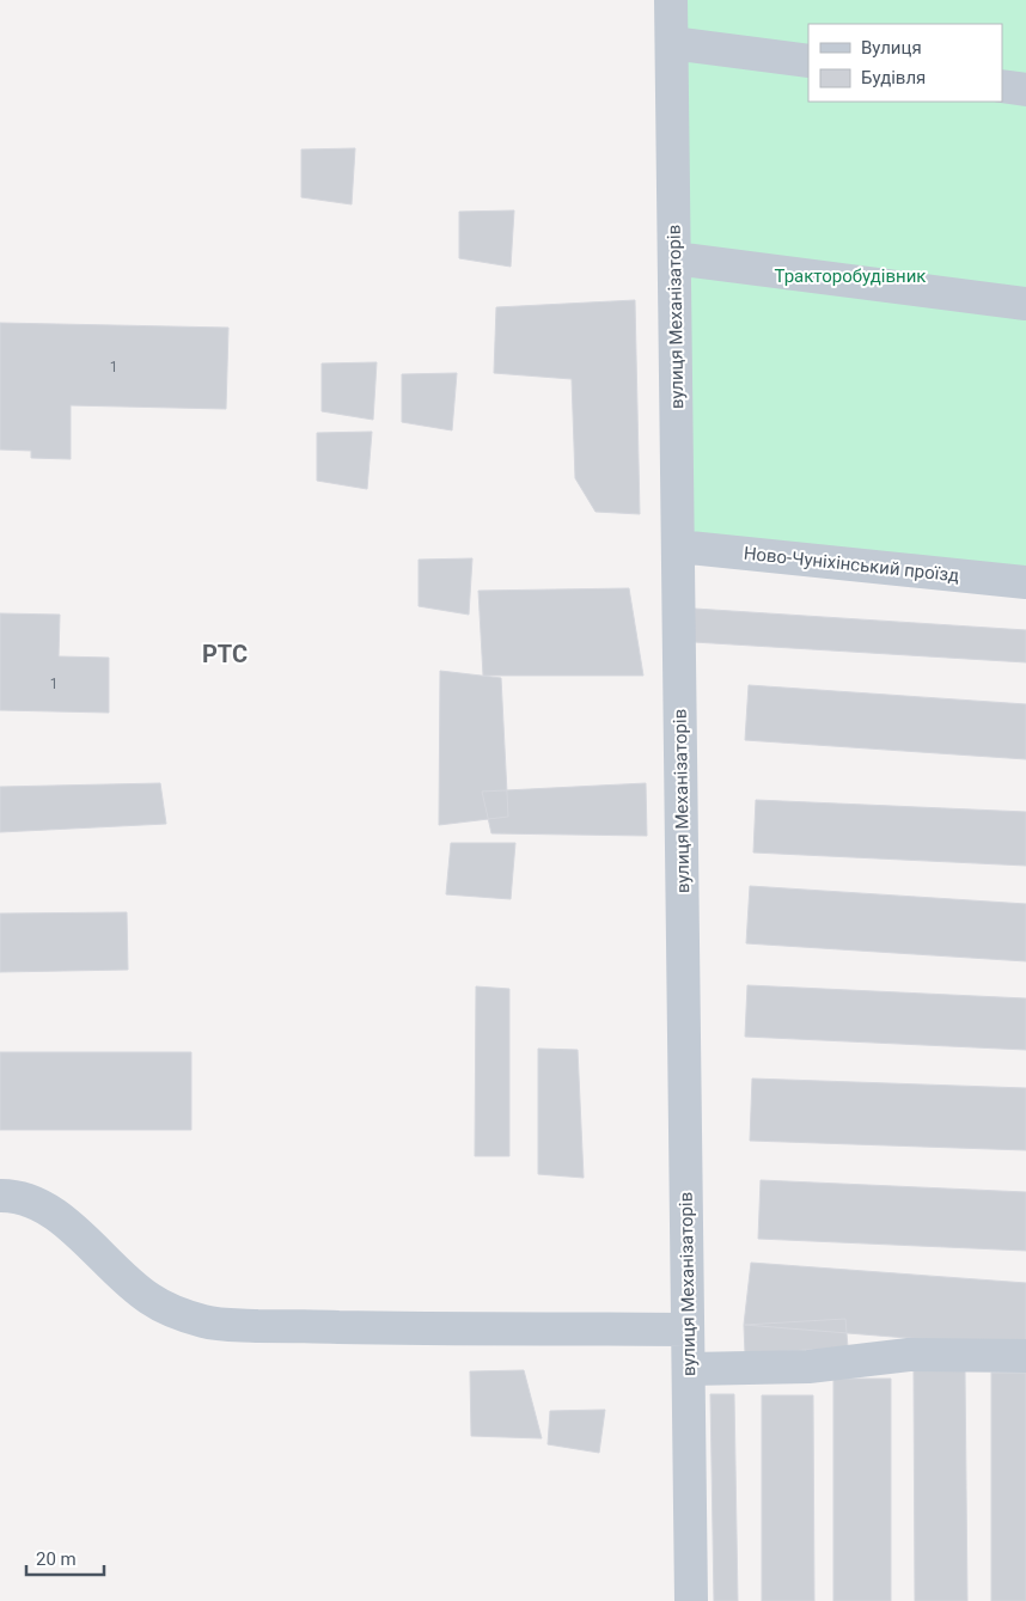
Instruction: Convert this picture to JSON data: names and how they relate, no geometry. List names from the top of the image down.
{
  "streets": {
    "street": ["вулиця Механізаторів", "Ново-Чуніхінський проїзд"]
  },
  "crossings": [
    ["вулиця Механізаторів", "Ново-Чуніхінський проїзд"]
  ],
  "districts": ["РТС"],
  "parks": ["Тракторобудівник"],
  "house_numbers": ["1", "1"],
  "legend": ["Вулиця", "Будівля"],
  "scale_bar": "20 m"
}
